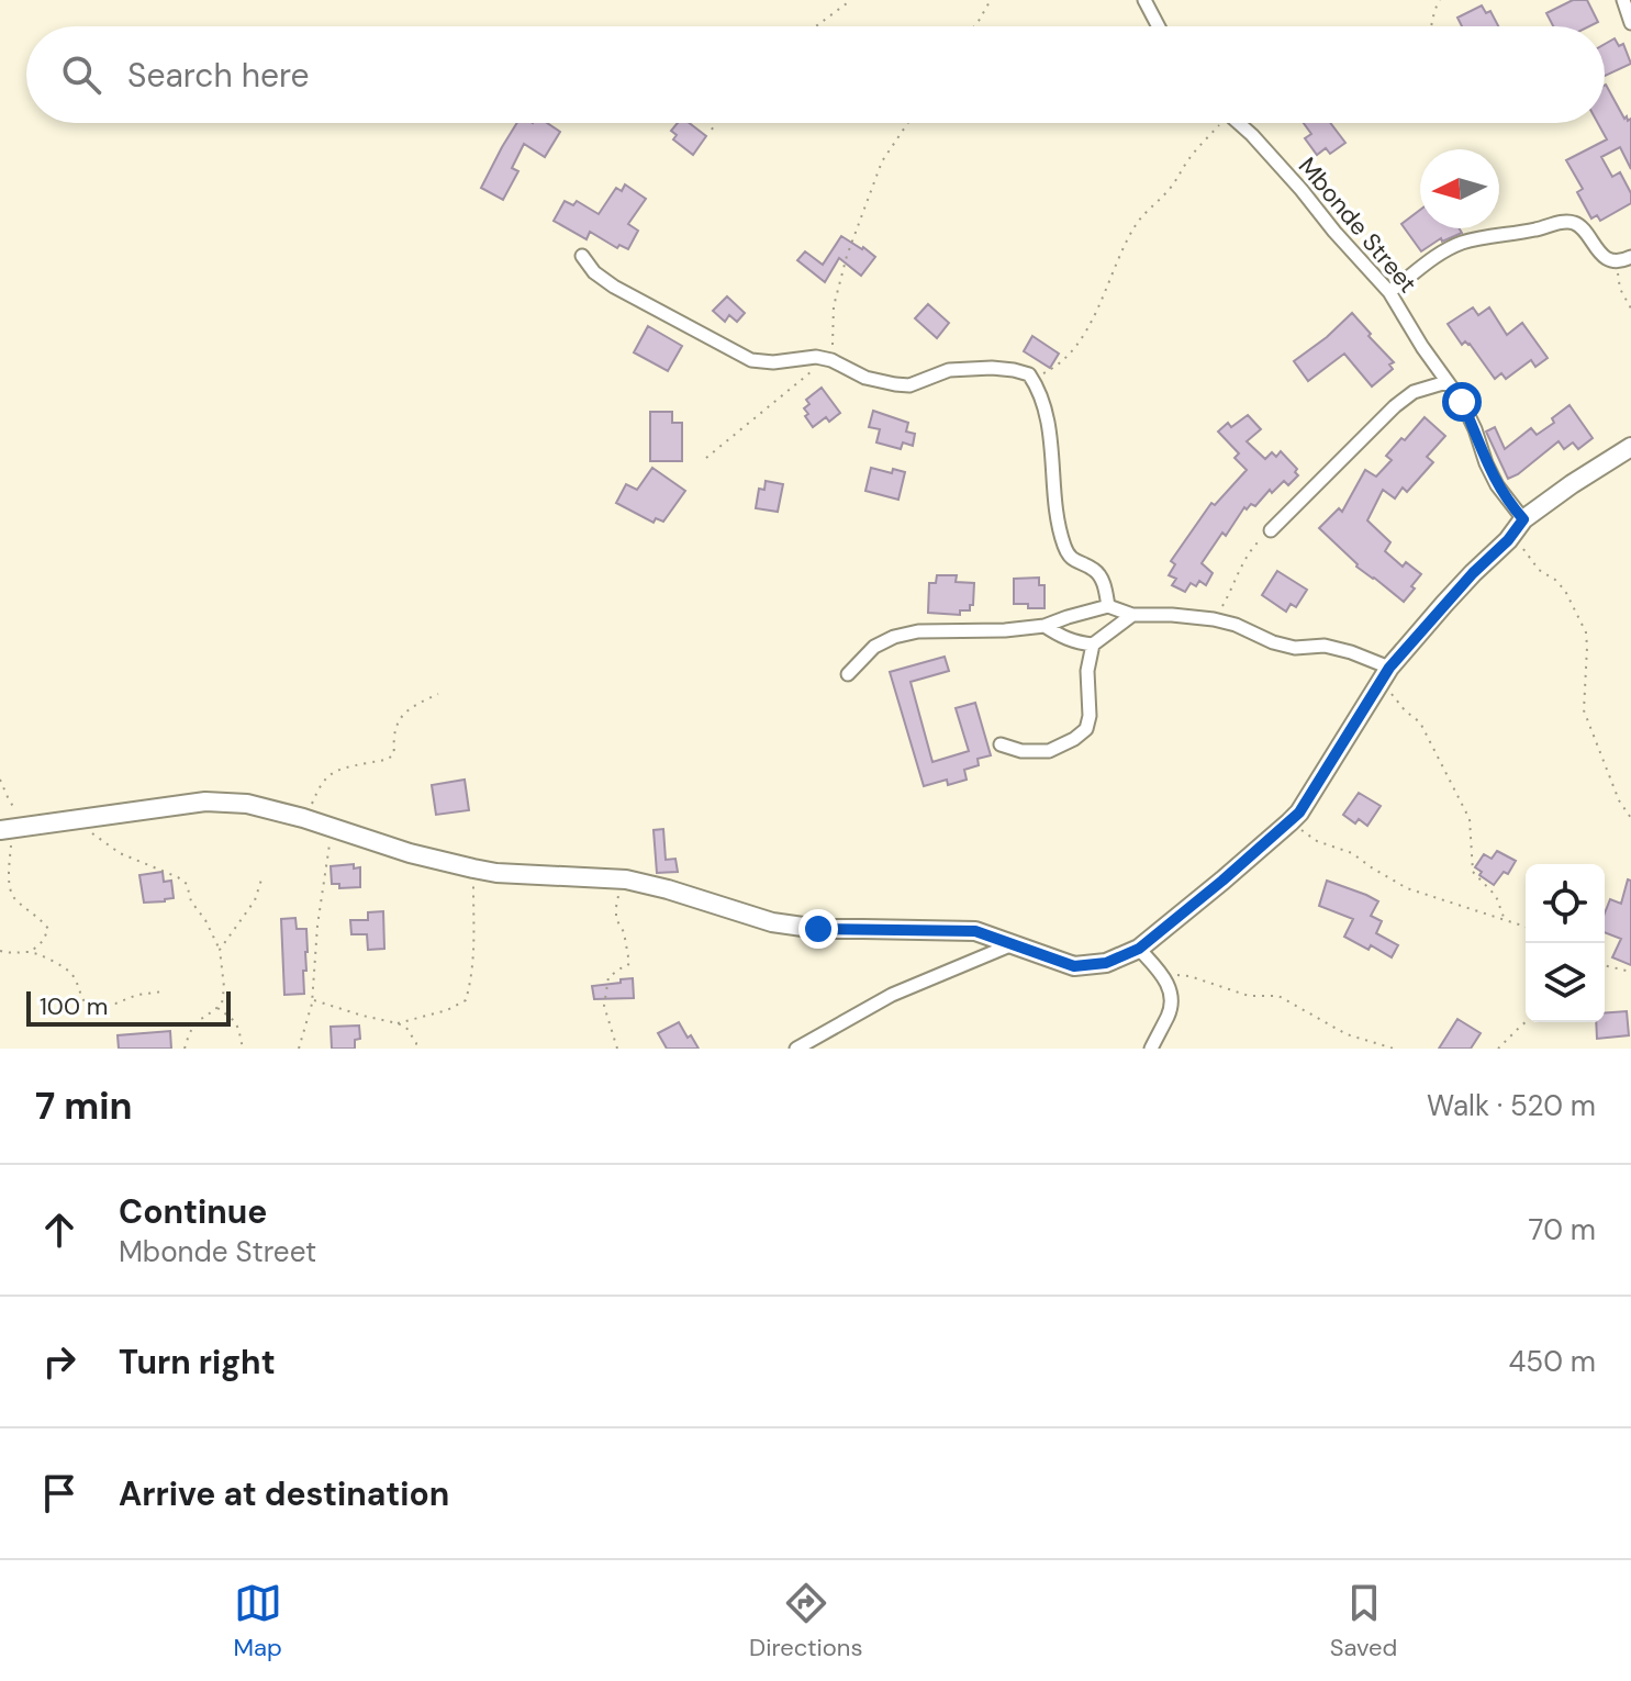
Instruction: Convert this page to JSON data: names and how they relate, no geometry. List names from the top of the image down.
{
  "streets": {
    "street": ["Mbonde Street"]
  },
  "scale_bar": "100 m",
  "north": "left",
  "page": {
    "search": "Search here",
    "scale": "100 m",
    "heading": ["7 min", "Walk · 520 m"],
    "list": [
      ["Continue", "Mbonde Street", "70 m"],
      ["Turn right", "450 m"],
      "Arrive at destination"
    ],
    "nav": ["Map", "Directions", "Saved"]
  }
}
